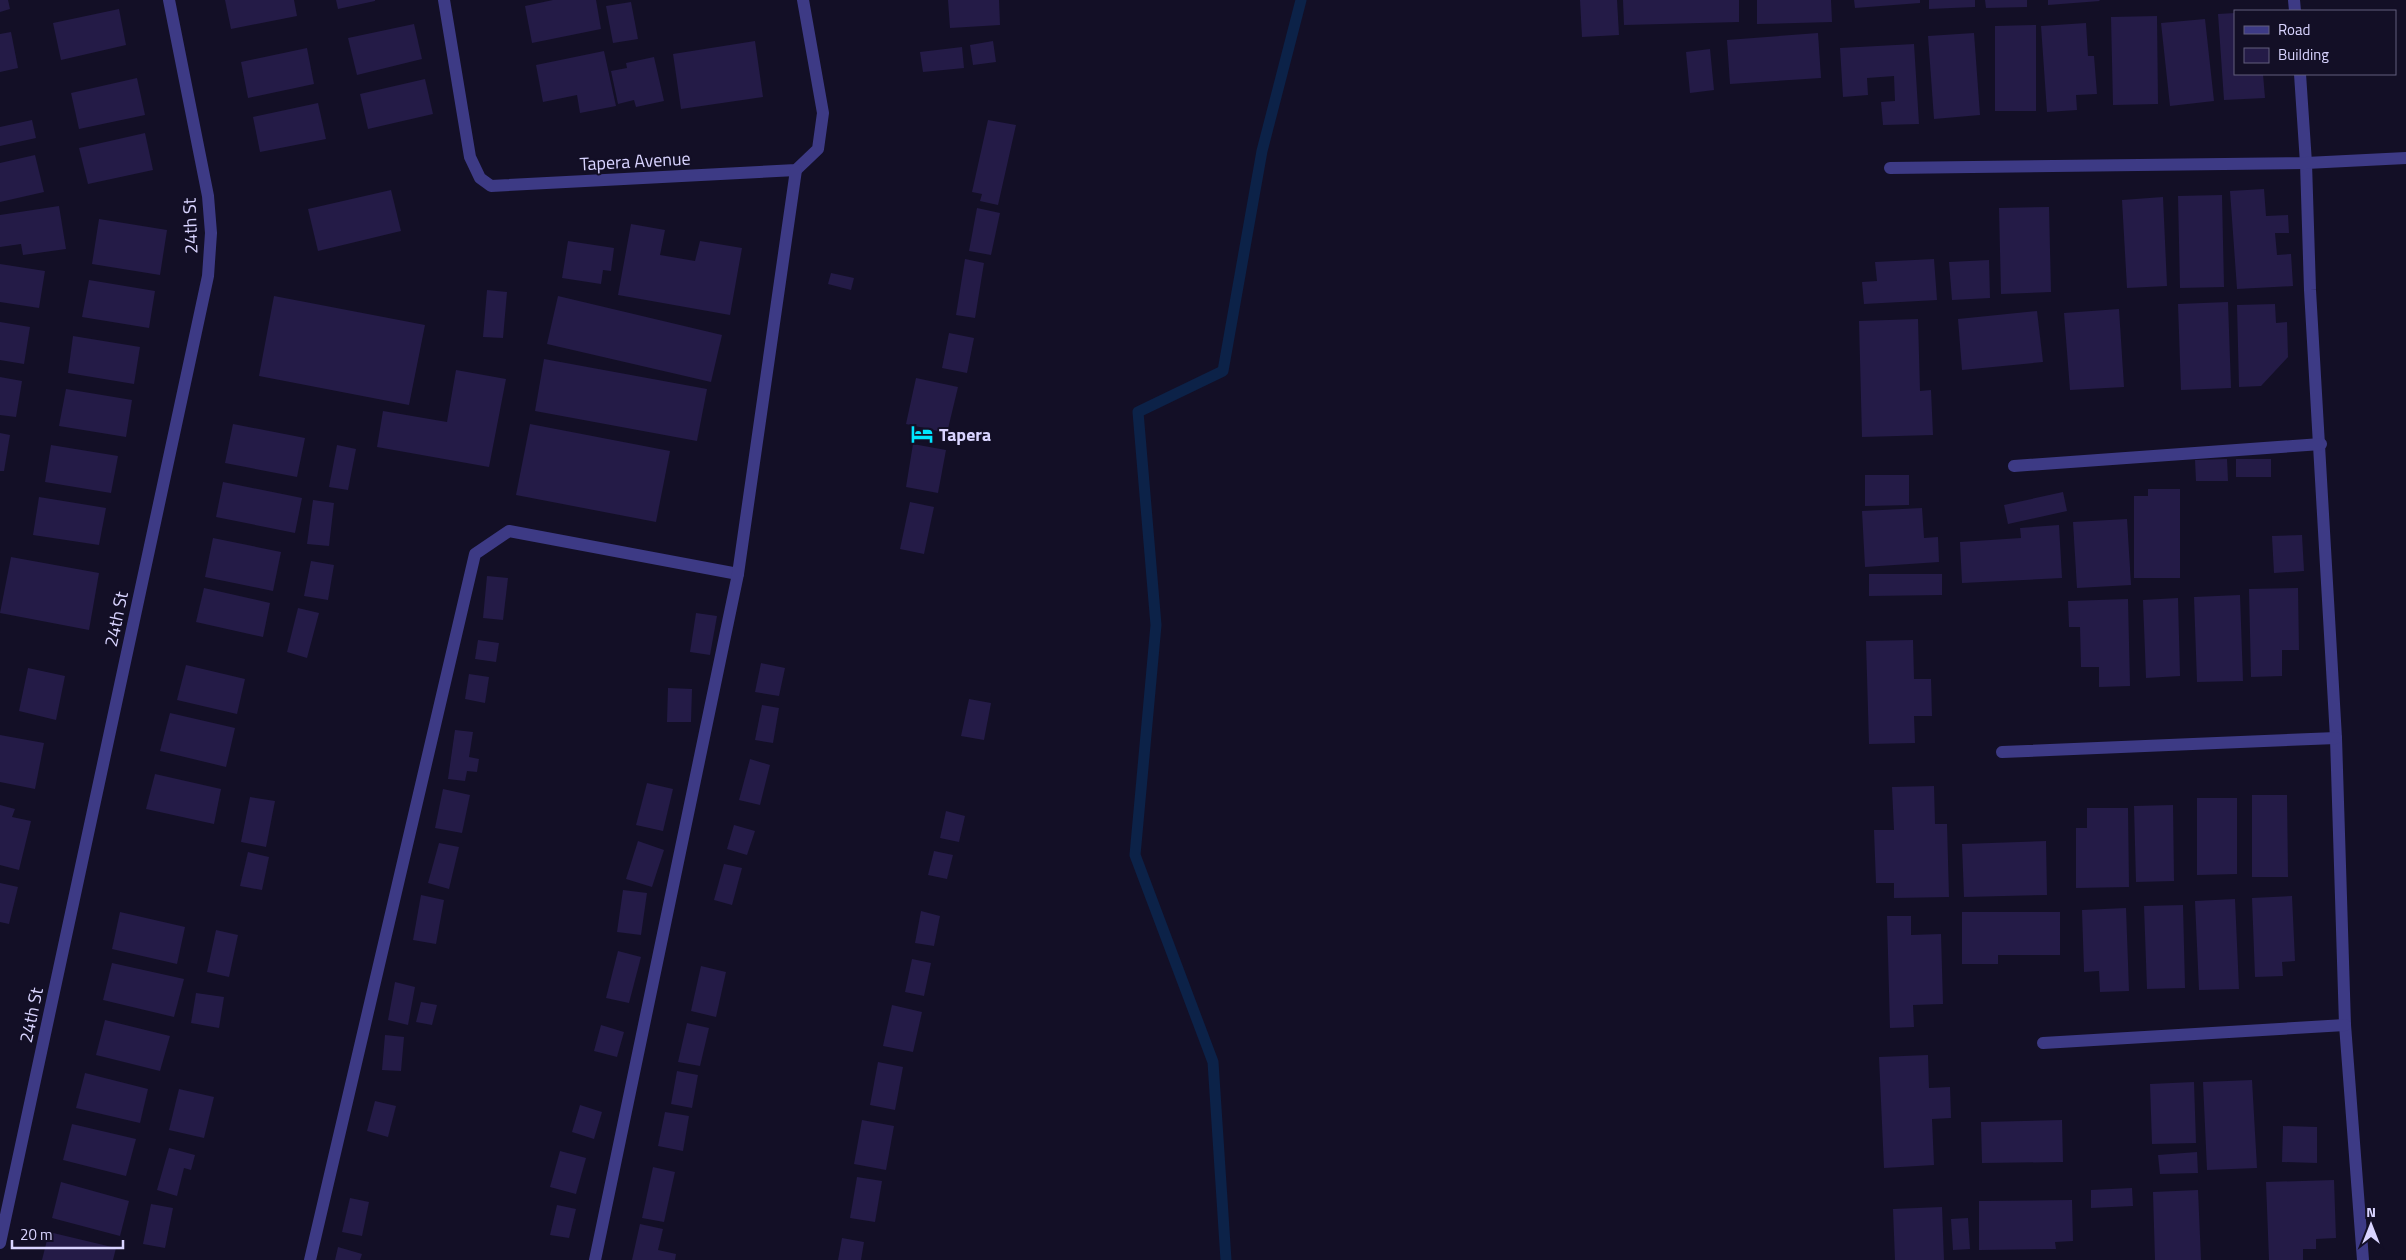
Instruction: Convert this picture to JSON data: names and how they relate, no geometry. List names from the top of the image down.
{
  "streets": {
    "street": ["Tapera Avenue", "24th St"]
  },
  "places": {
    "hotel": ["Tapera"]
  },
  "legend": ["Road", "Building"],
  "scale_bar": "20 m",
  "north": "top"
}
